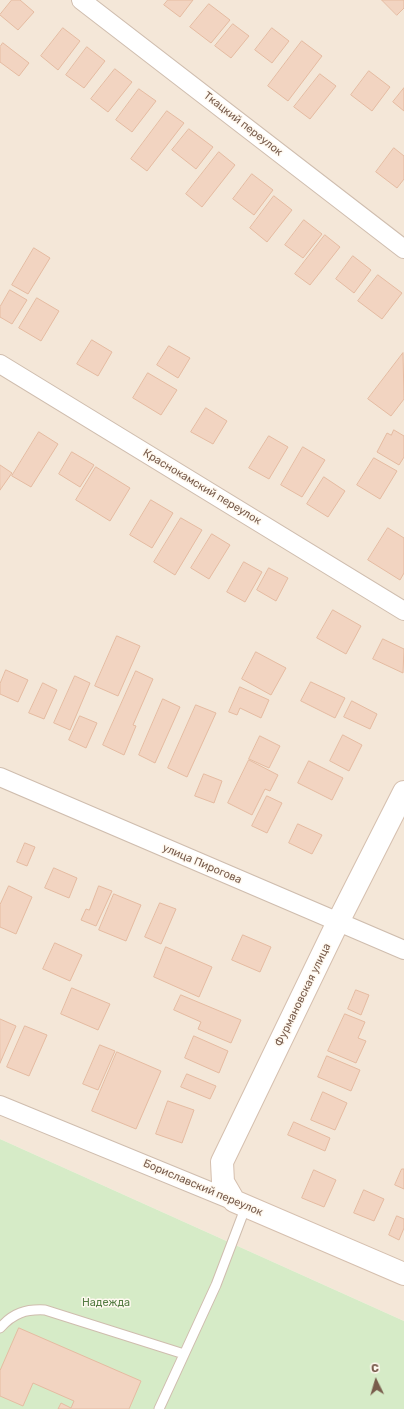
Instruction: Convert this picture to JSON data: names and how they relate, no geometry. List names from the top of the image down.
{
  "streets": {
    "street": [
      "Ткацкий переулок",
      "Краснокамский переулок",
      "улица Пирогова",
      "Фурмановская улица",
      "Бориславский переулок"
    ]
  },
  "crossings": [
    ["улица Пирогова", "Фурмановская улица"],
    ["Фурмановская улица", "Бориславский переулок"]
  ],
  "parks": ["Надежда"],
  "north": "top"
}
